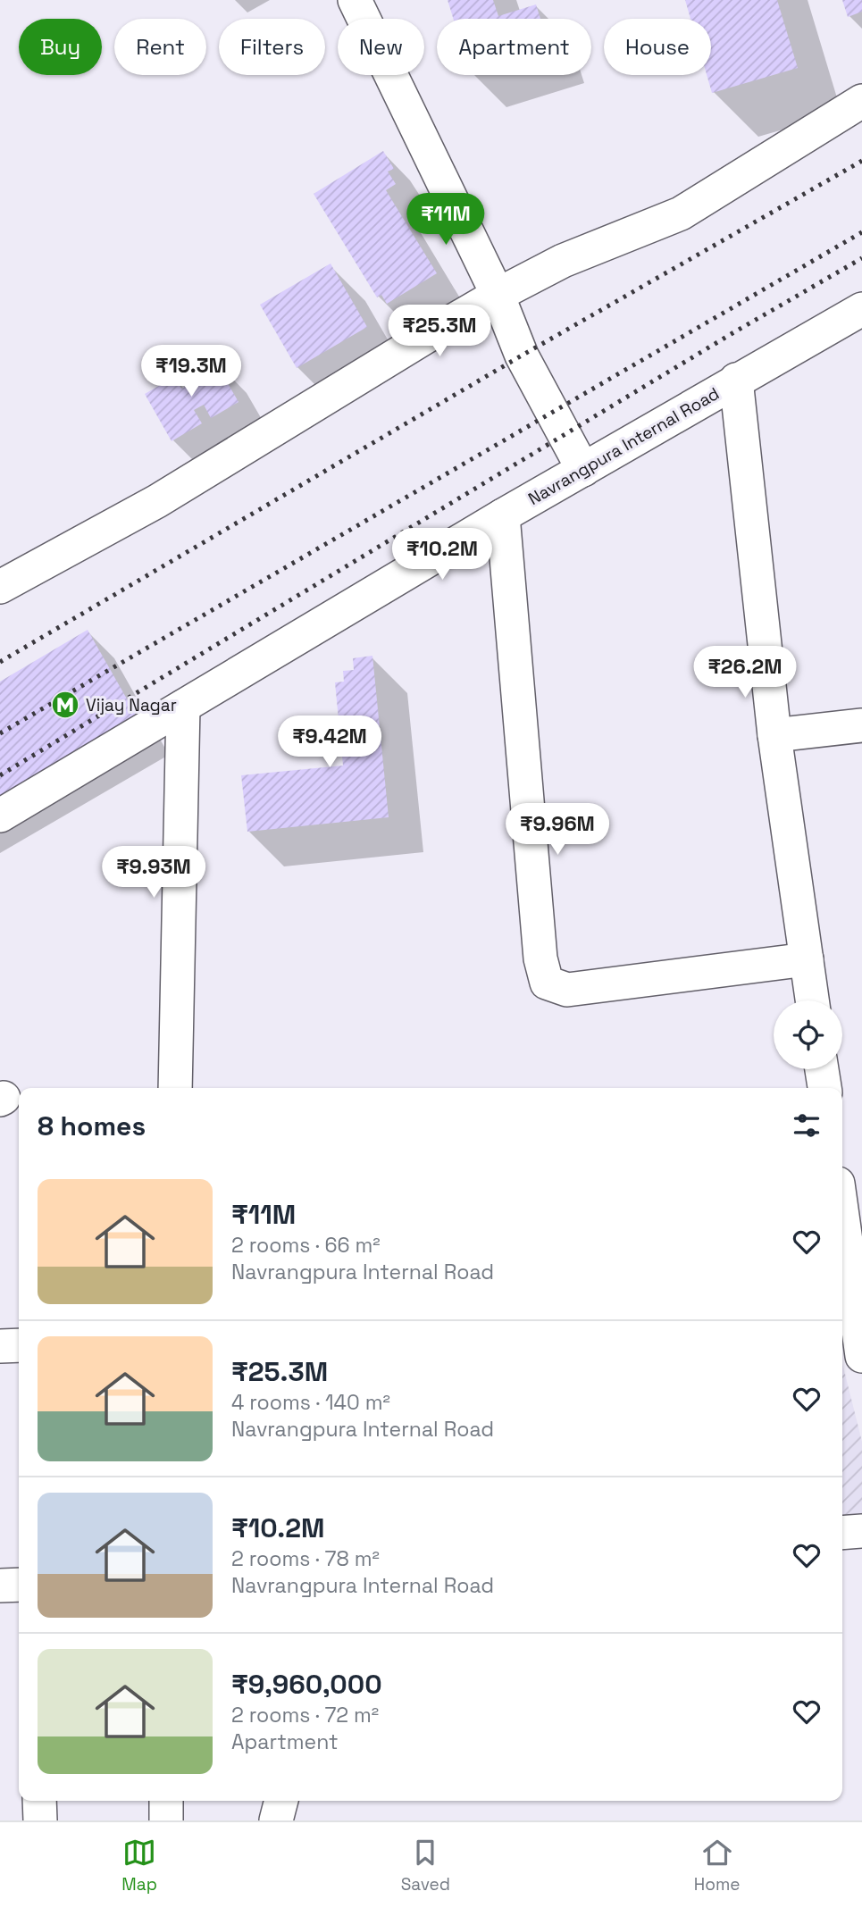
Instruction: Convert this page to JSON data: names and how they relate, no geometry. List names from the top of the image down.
{
  "streets": {
    "street": ["Navrangpura Internal Road"]
  },
  "places": {
    "metro station": ["Vijay Nagar"]
  },
  "page": {
    "chip": [
      "Buy",
      "Rent",
      "Filters",
      "New",
      "Apartment",
      "House"
    ],
    "price": [
      "₹11M",
      "₹25.3M",
      "₹19.3M",
      "₹10.2M",
      "₹26.2M",
      "₹9.42M",
      "₹9.96M",
      "₹9.93M"
    ],
    "heading": "8 homes",
    "list": [
      {
        "name": "₹11M",
        "note": "2 rooms · 66 m² · Navrangpura Internal Road"
      },
      {
        "name": "₹25.3M",
        "note": "4 rooms · 140 m² · Navrangpura Internal Road"
      },
      {
        "name": "₹10.2M",
        "note": "2 rooms · 78 m² · Navrangpura Internal Road"
      },
      {
        "name": "₹9,960,000",
        "note": "2 rooms · 72 m² · Apartment"
      }
    ],
    "tabs": ["Map", "Saved", "Home"]
  }
}
